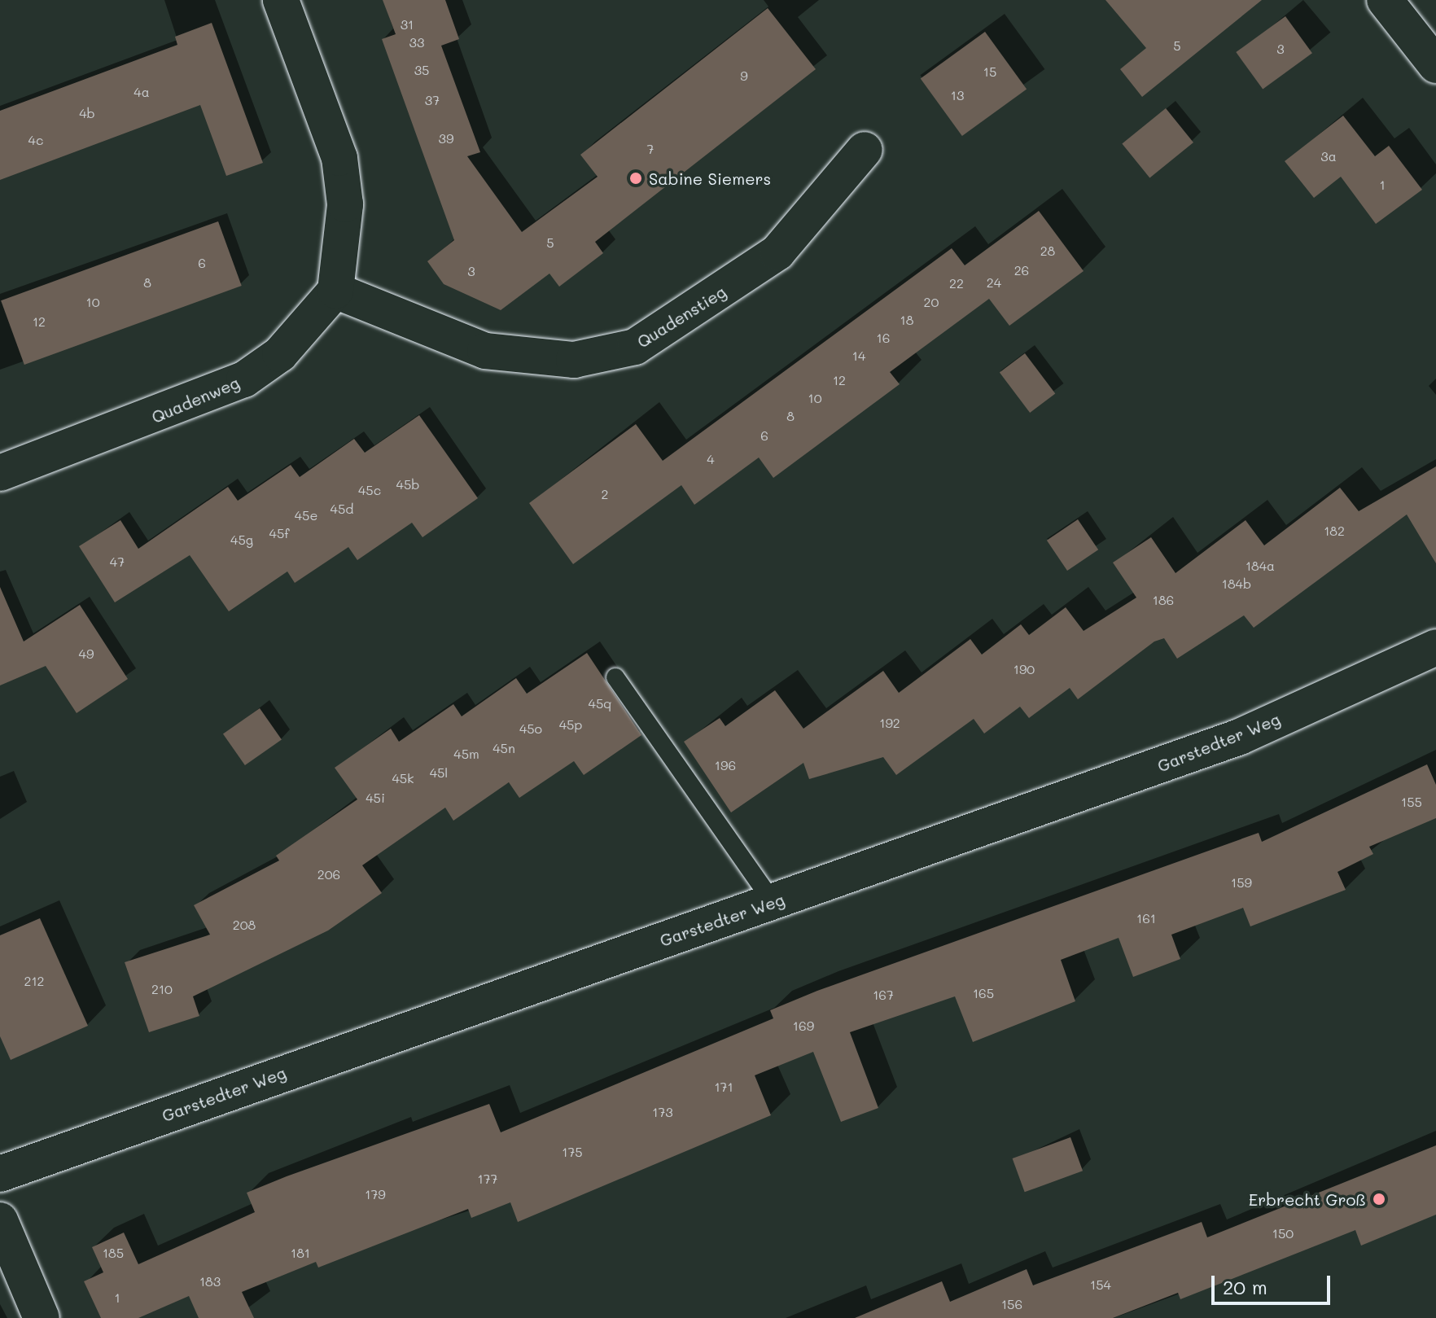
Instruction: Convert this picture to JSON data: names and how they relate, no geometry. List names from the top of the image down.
{
  "streets": {
    "main road": ["Quadenstieg", "Quadenweg", "Garstedter Weg"]
  },
  "crossings": [
    ["Quadenstieg", "Quadenweg"]
  ],
  "places": ["Sabine Siemers", "Erbrecht Groß"],
  "house_numbers": [
    "31",
    "33",
    "5",
    "3",
    "35",
    "15",
    "9",
    "4a",
    "13",
    "37",
    "4b",
    "39",
    "4c",
    "7",
    "3a",
    "1",
    "5",
    "28",
    "6",
    "26",
    "3",
    "8",
    "24",
    "22",
    "10",
    "20",
    "18",
    "12",
    "16",
    "14",
    "12",
    "10",
    "8",
    "6",
    "4",
    "45b",
    "45c",
    "2",
    "45d",
    "45e",
    "182",
    "45f",
    "45g",
    "47",
    "184a",
    "184b",
    "186",
    "49",
    "190",
    "45q",
    "192",
    "45p",
    "45o",
    "45n",
    "45m",
    "196",
    "45l",
    "45k",
    "45i",
    "155",
    "206",
    "159",
    "161",
    "208",
    "212",
    "210",
    "165",
    "167",
    "169",
    "171",
    "173",
    "175",
    "177",
    "179",
    "150",
    "185",
    "181",
    "183",
    "154",
    "1",
    "156"
  ],
  "scale_bar": "20 m"
}
